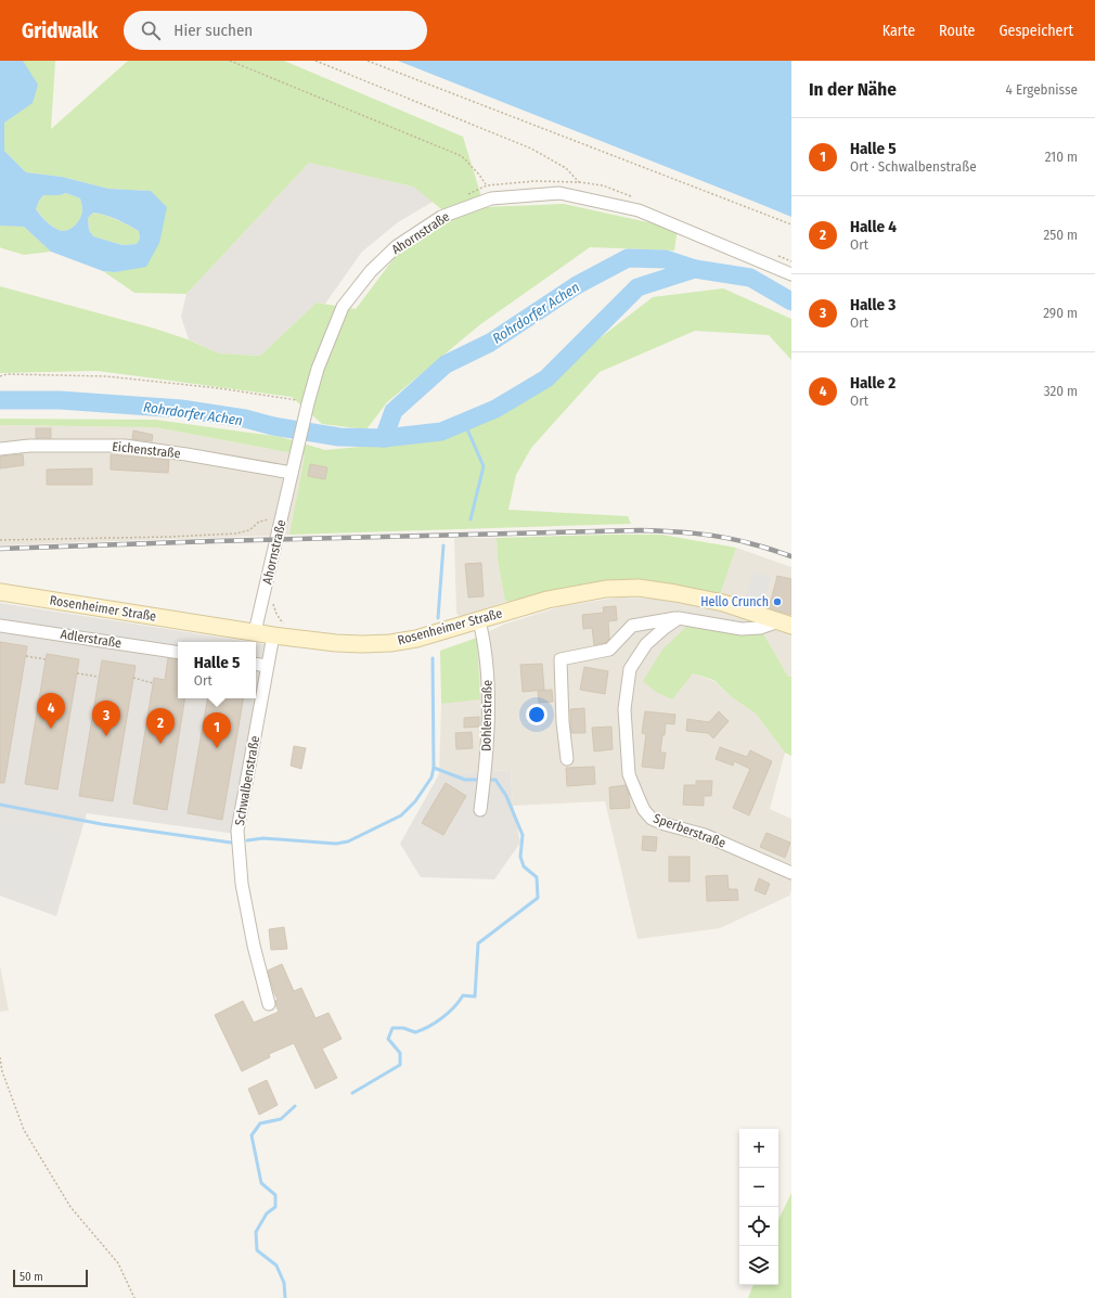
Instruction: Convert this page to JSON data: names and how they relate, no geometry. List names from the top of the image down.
{
  "streets": {
    "main road": ["Rosenheimer Straße"],
    "street": [
      "Ahornstraße",
      "Eichenstraße",
      "Adlerstraße",
      "Dohlenstraße",
      "Schwalbenstraße",
      "Sperberstraße"
    ]
  },
  "crossings": [
    ["Ahornstraße", "Eichenstraße"],
    ["Ahornstraße", "Rosenheimer Straße"],
    ["Rosenheimer Straße", "Dohlenstraße"],
    ["Rosenheimer Straße", "Schwalbenstraße"]
  ],
  "water": ["Rohrdorfer Achen"],
  "places": ["Hello Crunch"],
  "scale_bar": "50 m",
  "page": {
    "header": "Gridwalk",
    "search": "Hier suchen",
    "nav": ["Karte", "Route", "Gespeichert"],
    "heading": ["In der Nähe", "4 Ergebnisse"],
    "list": [
      {
        "mark": "1",
        "name": "Halle 5",
        "note": "Ort · Schwalbenstraße",
        "value": "210 m"
      },
      {
        "mark": "2",
        "name": "Halle 4",
        "note": "Ort",
        "value": "250 m"
      },
      {
        "mark": "3",
        "name": "Halle 3",
        "note": "Ort",
        "value": "290 m"
      },
      {
        "mark": "4",
        "name": "Halle 2",
        "note": "Ort",
        "value": "320 m"
      }
    ],
    "popup": ["Halle 5", "Ort"],
    "pins": [
      "4",
      "3",
      "2",
      "1"
    ],
    "map_buttons": ["+", "−"],
    "scale": "50 m"
  }
}
